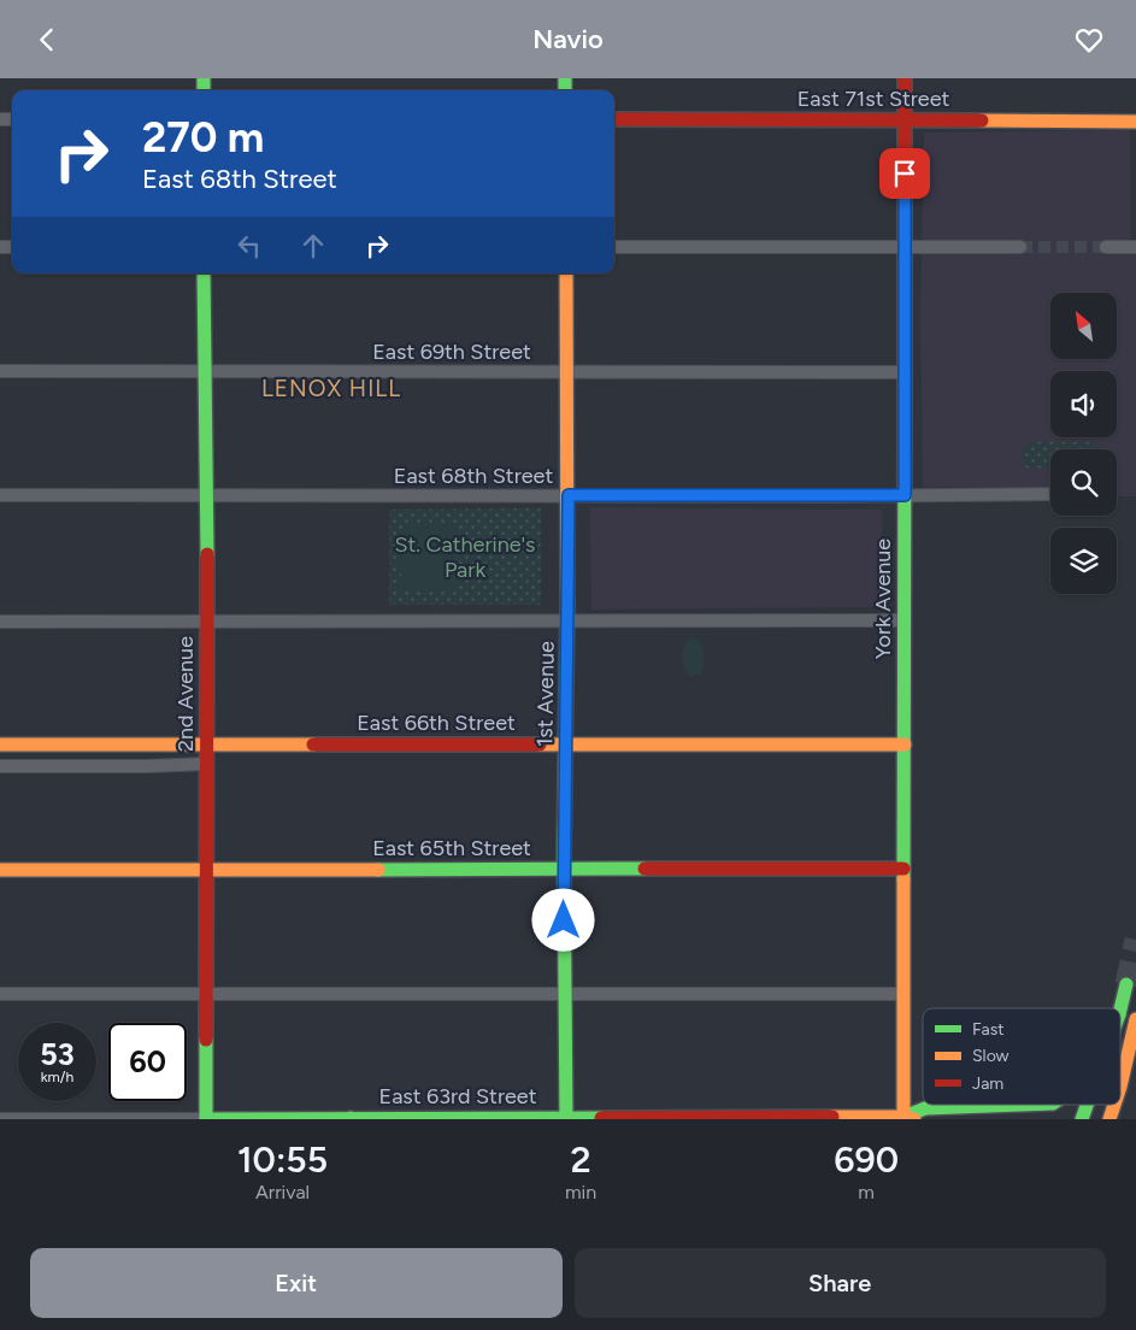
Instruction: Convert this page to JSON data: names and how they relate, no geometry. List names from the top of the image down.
{
  "streets": {
    "main road": [
      "East 71st Street",
      "York Avenue",
      "2nd Avenue",
      "1st Avenue",
      "East 66th Street",
      "East 65th Street",
      "East 63rd Street"
    ],
    "street": ["East 69th Street", "East 68th Street"]
  },
  "crossings": [
    ["East 71st Street", "York Avenue"],
    ["East 69th Street", "York Avenue"],
    ["East 69th Street", "2nd Avenue"],
    ["East 69th Street", "1st Avenue"],
    ["East 68th Street", "York Avenue"],
    ["East 68th Street", "2nd Avenue"],
    ["East 68th Street", "1st Avenue"],
    ["York Avenue", "East 66th Street"],
    ["York Avenue", "East 65th Street"],
    ["York Avenue", "East 63rd Street"],
    ["2nd Avenue", "East 66th Street"],
    ["2nd Avenue", "East 65th Street"],
    ["2nd Avenue", "East 63rd Street"],
    ["1st Avenue", "East 66th Street"],
    ["1st Avenue", "East 65th Street"],
    ["1st Avenue", "East 63rd Street"]
  ],
  "districts": ["LENOX HILL"],
  "parks": ["St. Catherine's Park"],
  "legend": ["Fast", "Slow", "Jam"],
  "north": "top left",
  "page": {
    "header": "Navio",
    "turn": ["270 m", "East 68th Street"],
    "speed": "53 km/h",
    "limit": "60",
    "eta": [
      "10:55",
      "Arrival",
      "2",
      "min",
      "690",
      "m"
    ],
    "buttons": ["Exit", "Share"]
  }
}
